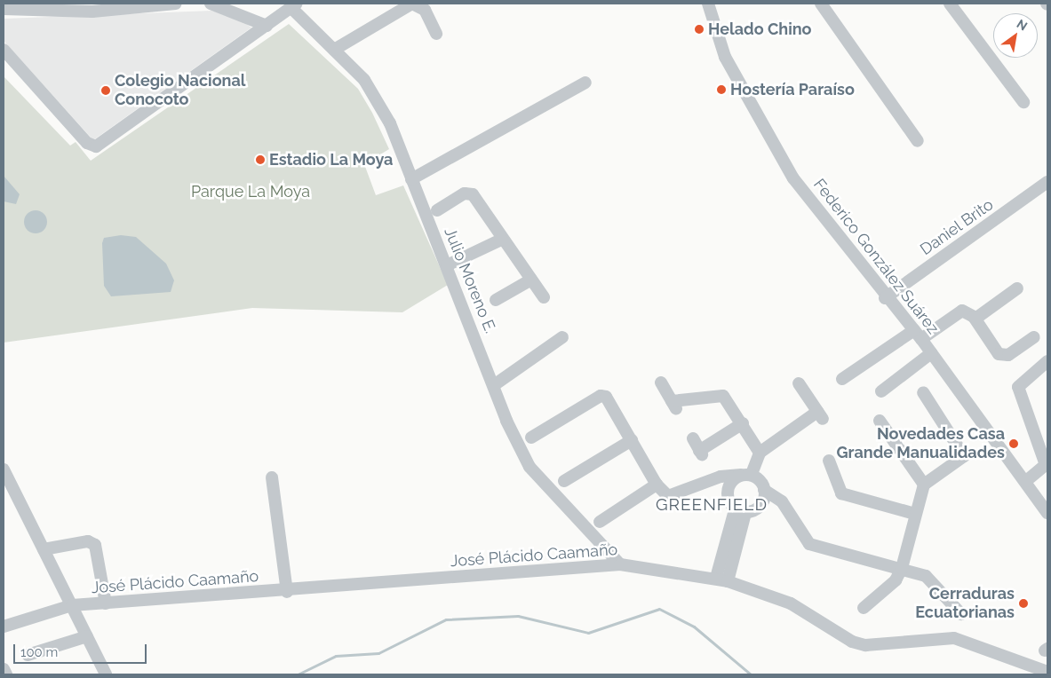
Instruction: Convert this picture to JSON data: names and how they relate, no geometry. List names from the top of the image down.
{
  "streets": {
    "street": [
      "Daniel Brito",
      "Federico González Suárez",
      "Julio Moreno E.",
      "José Plácido Caamaño"
    ]
  },
  "crossings": [
    ["Daniel Brito", "Federico González Suárez"],
    ["Julio Moreno E.", "José Plácido Caamaño"]
  ],
  "districts": ["GREENFIELD"],
  "parks": ["Parque La Moya"],
  "places": [
    "Helado Chino",
    "Hostería Paraíso",
    "Colegio Nacional Conocoto",
    "Estadio La Moya",
    "Novedades Casa Grande Manualidades",
    "Cerraduras Ecuatorianas"
  ],
  "scale_bar": "100 m",
  "north": "top right"
}
